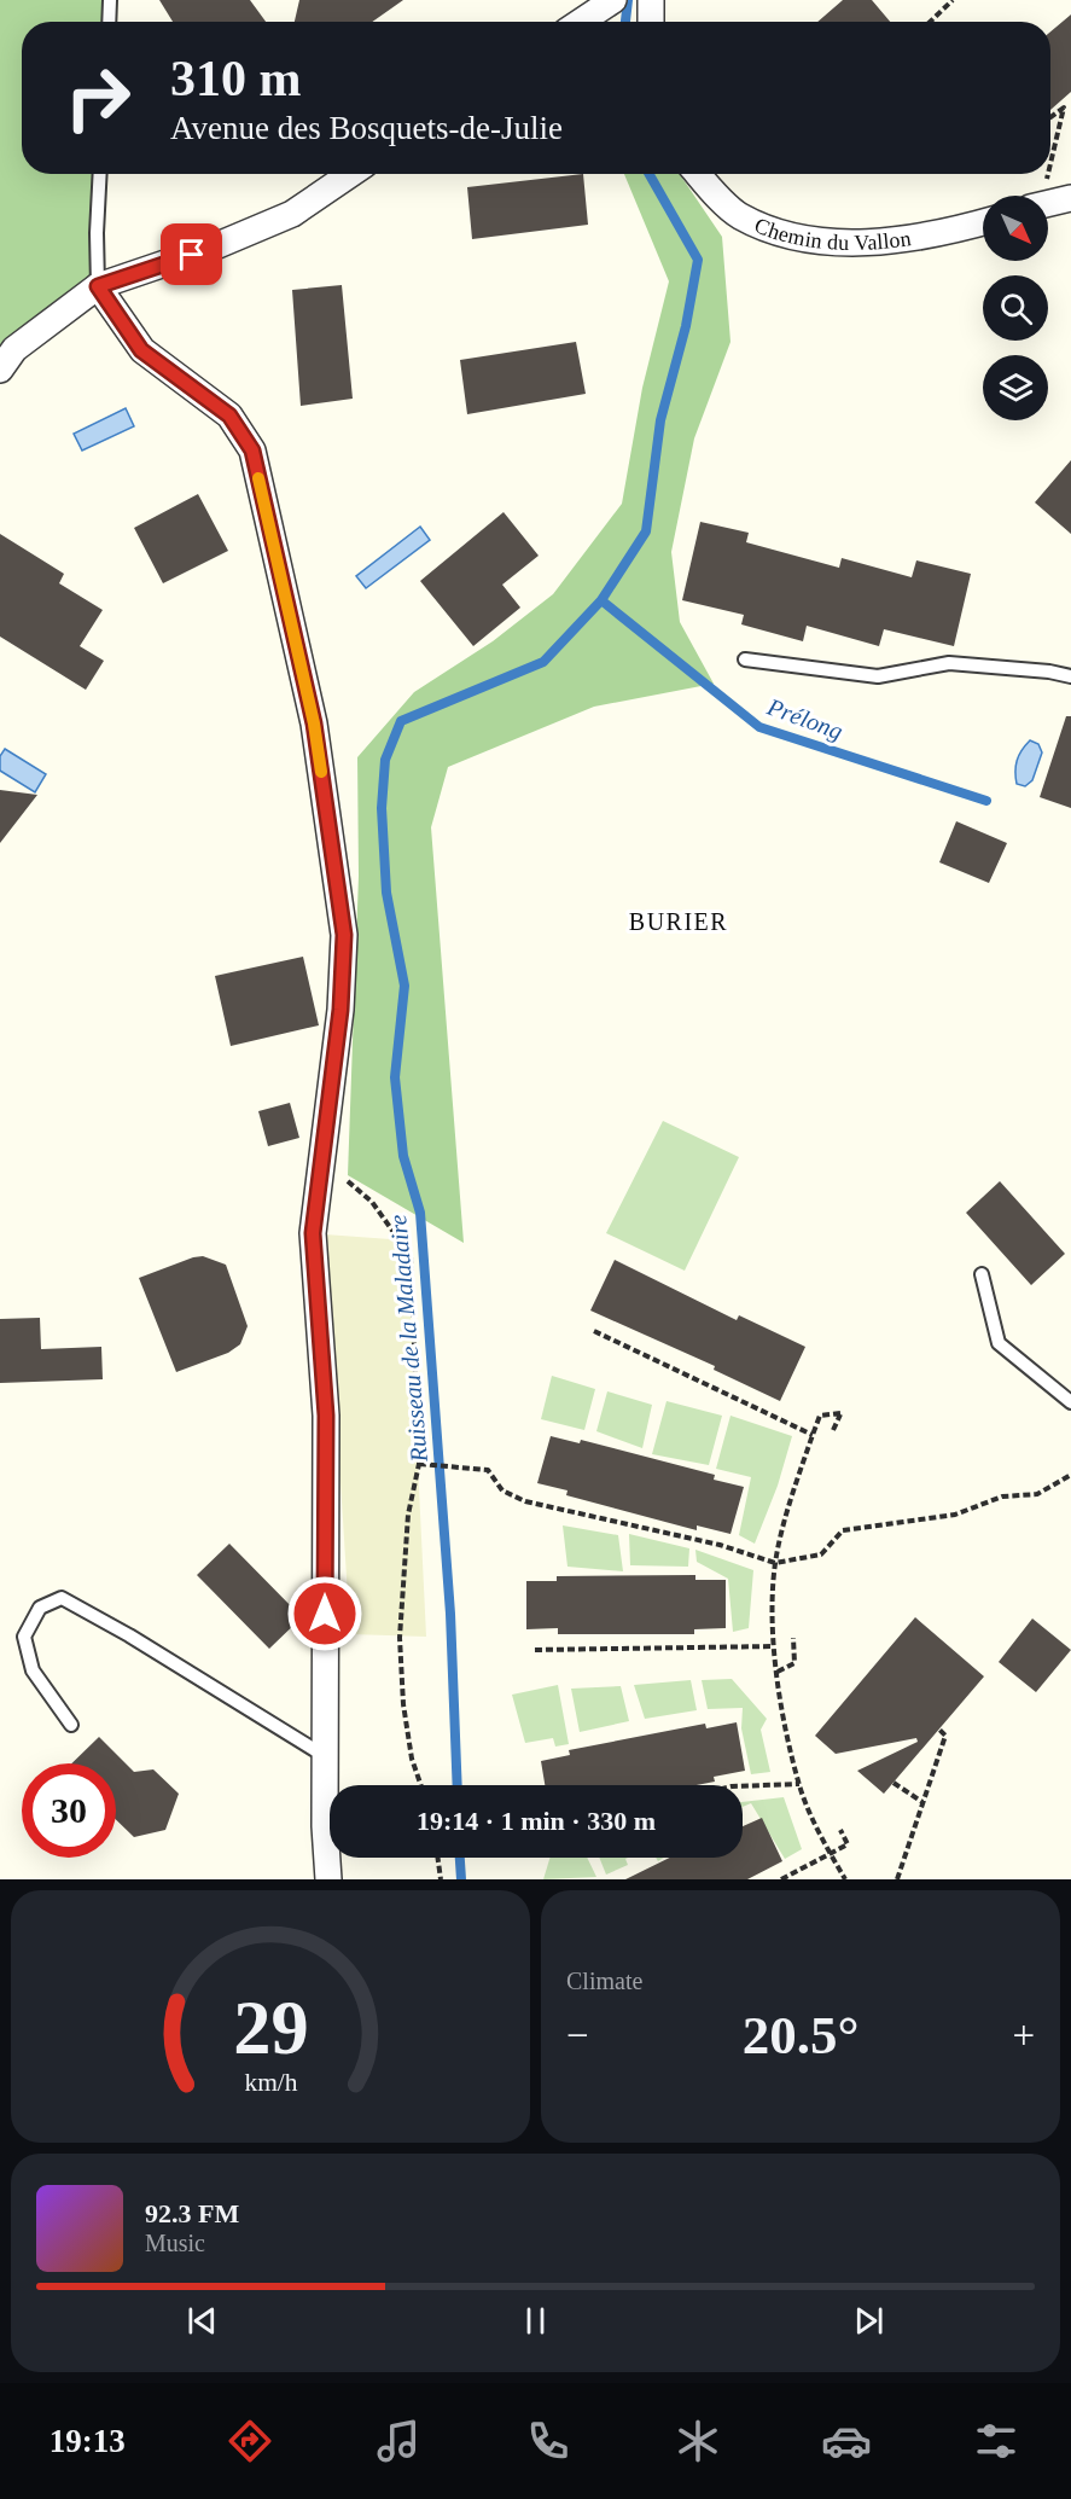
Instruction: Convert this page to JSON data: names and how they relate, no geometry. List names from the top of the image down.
{
  "streets": {
    "street": ["Chemin du Vallon"]
  },
  "districts": ["BURIER"],
  "water": ["Prélong", "Ruisseau de la Maladaire"],
  "north": "bottom right",
  "page": {
    "turn": ["310 m", "Avenue des Bosquets-de-Julie"],
    "limit": "30",
    "trip": "19:14 · 1 min · 330 m",
    "tile": "Climate",
    "heat": ["−", "20.5°", "+"],
    "song": ["92.3 FM", "Music"],
    "tabs": "19:13",
    "gauge": ["29", "km/h"]
  }
}
